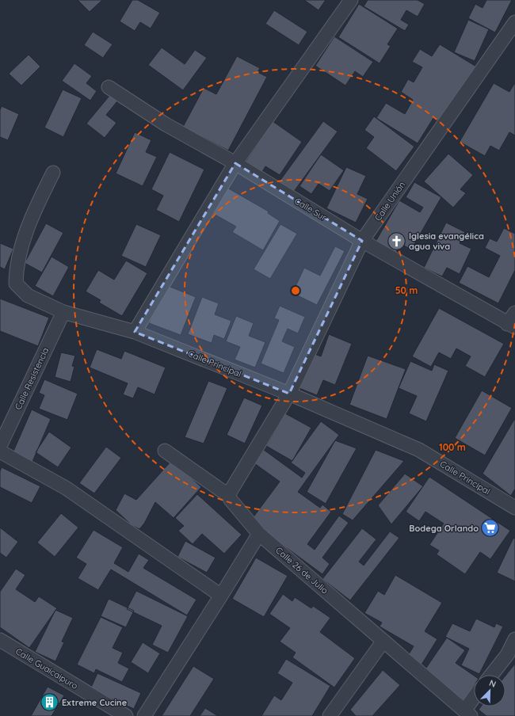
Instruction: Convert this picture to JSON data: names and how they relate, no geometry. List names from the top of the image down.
{
  "streets": {
    "street": [
      "Calle Unión",
      "Calle Sur",
      "Calle Principal",
      "Calle Resistencia",
      "Calle 26 de Julio",
      "Calle Guaicaipuro"
    ]
  },
  "crossings": [
    ["Calle Unión", "Calle Sur"],
    ["Calle Unión", "Calle Principal"],
    ["Calle Principal", "Calle Resistencia"]
  ],
  "places": {
    "church": ["Iglesia evangélica agua viva"],
    "supermarket": ["Bodega Orlando"],
    "building": ["Extreme Cucine"]
  },
  "north": "top right",
  "rings": ["50 m", "100 m"]
}
